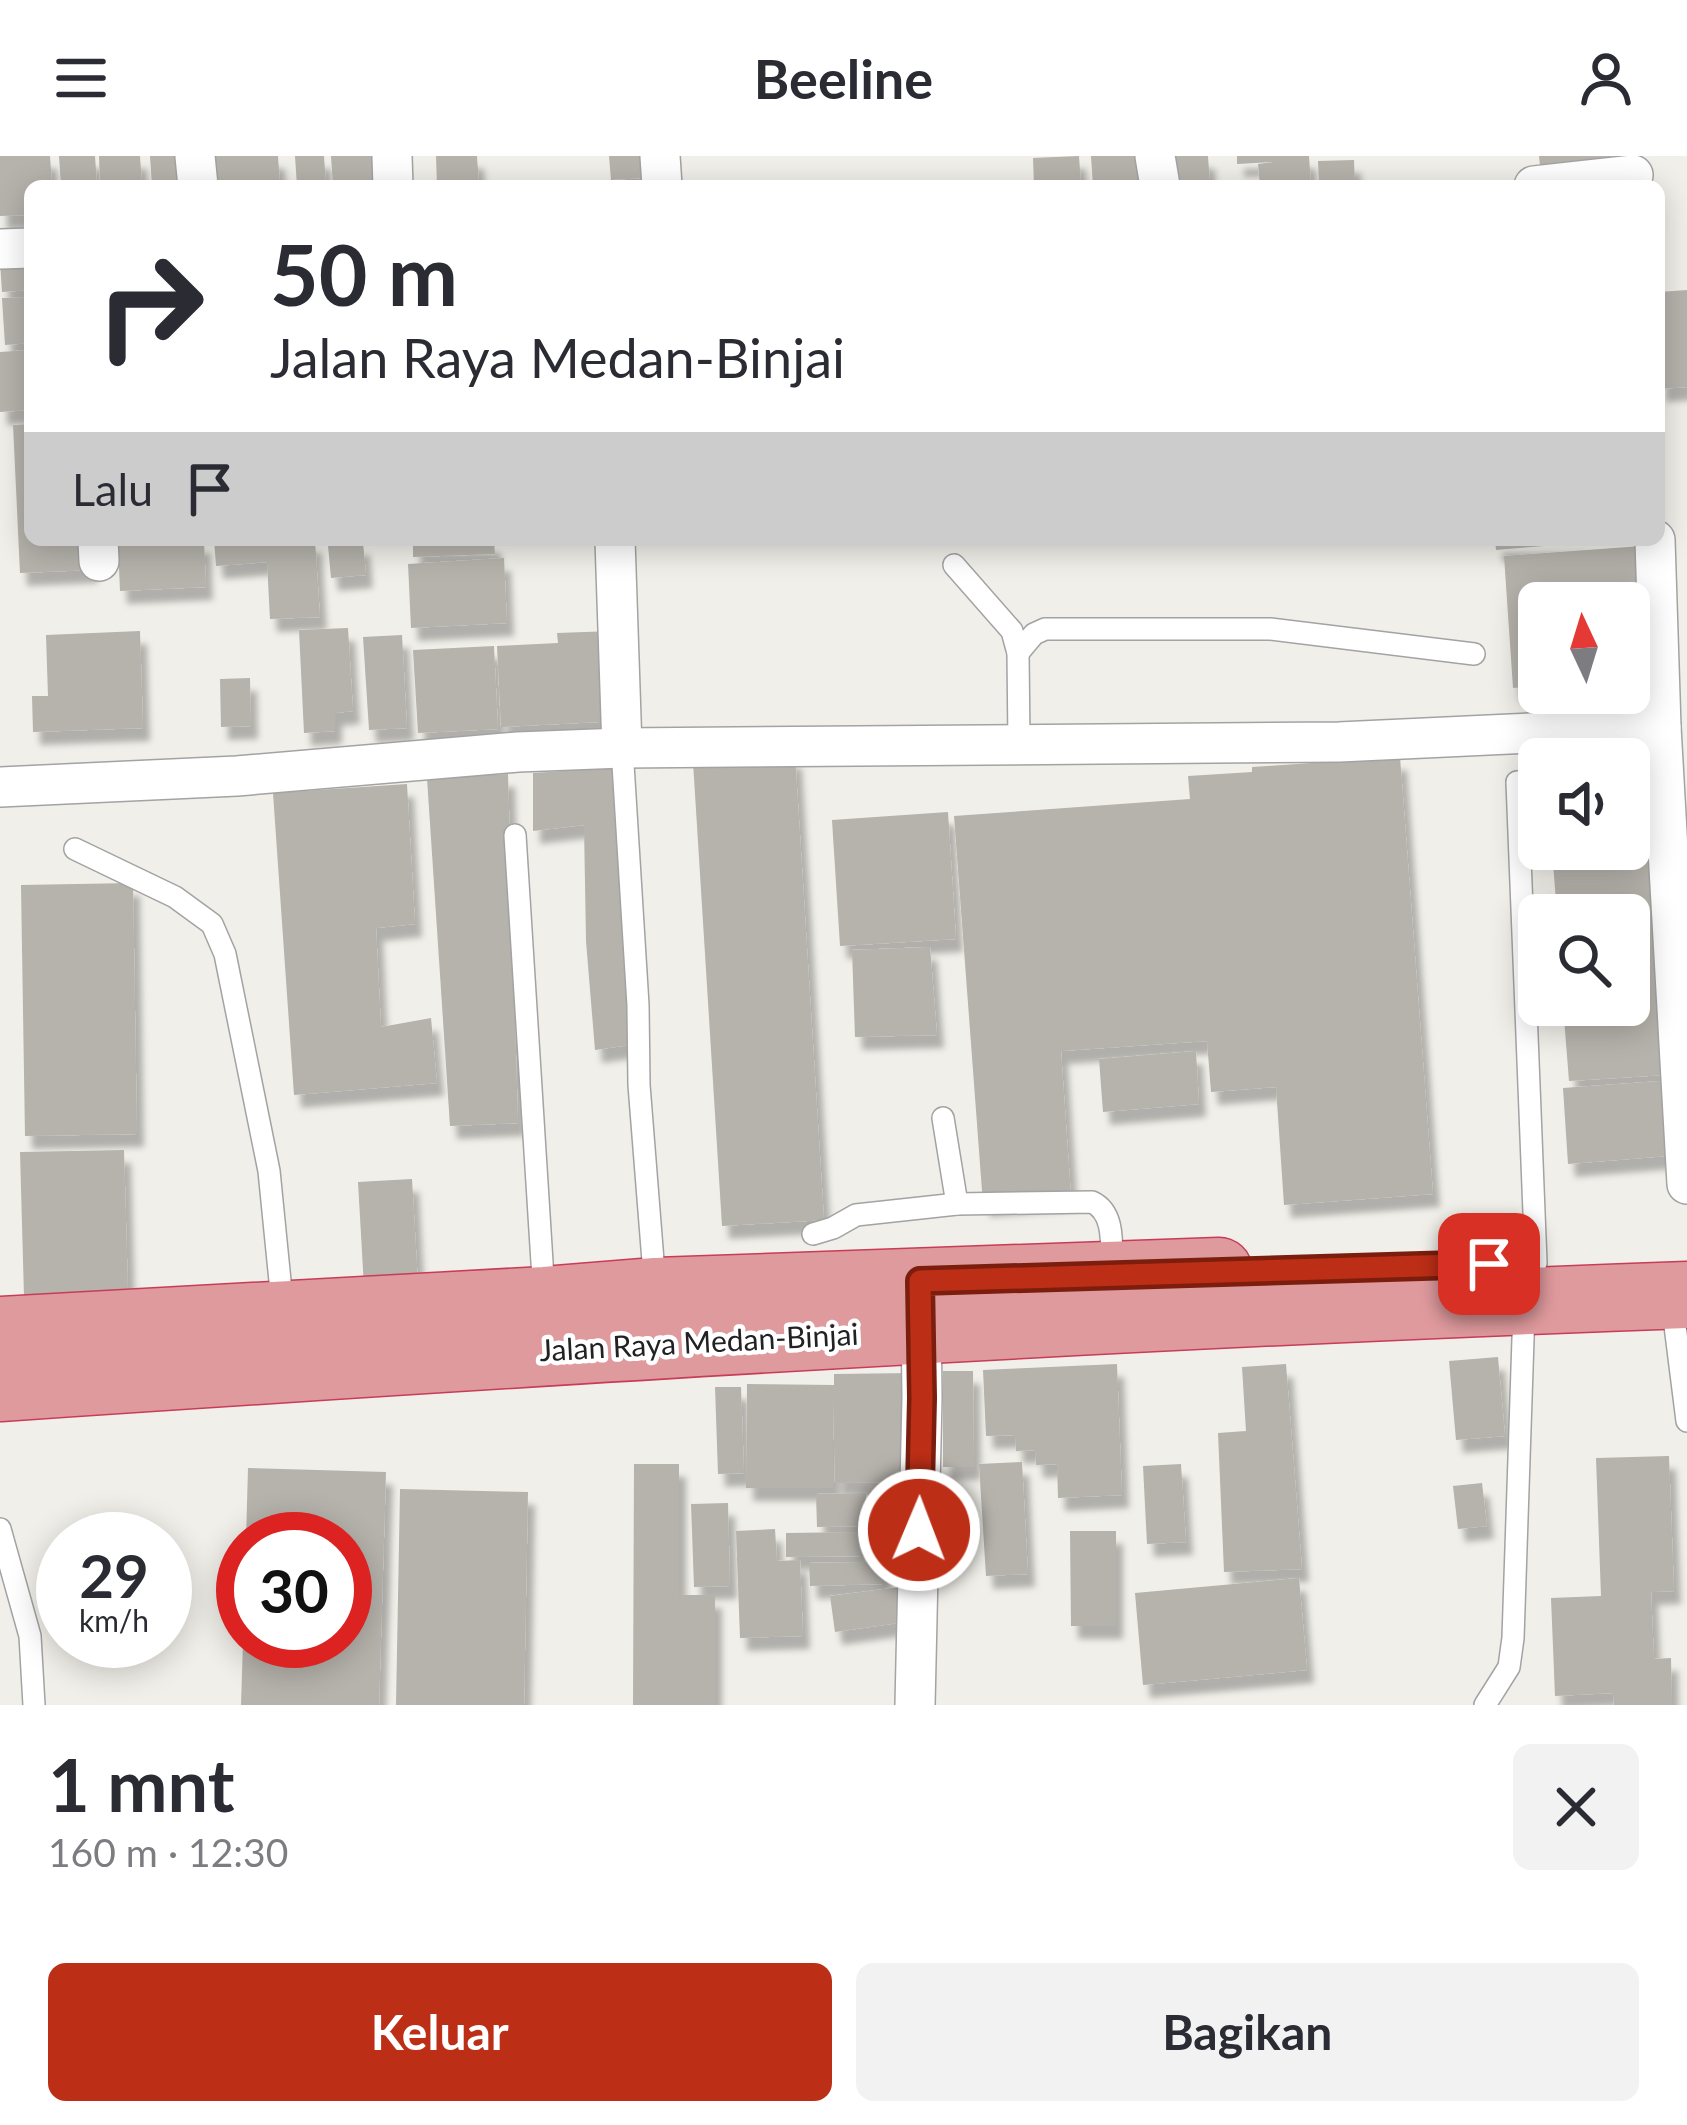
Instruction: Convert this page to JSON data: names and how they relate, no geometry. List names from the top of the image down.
{
  "streets": {
    "highway": ["Jalan Raya Medan-Binjai"]
  },
  "north": "top",
  "page": {
    "header": "Beeline",
    "turn": ["50 m", "Jalan Raya Medan-Binjai"],
    "then": "Lalu",
    "speed": "29 km/h",
    "limit": "30",
    "heading": ["1 mnt", "160 m · 12:30"],
    "buttons": ["Keluar", "Bagikan"]
  }
}
